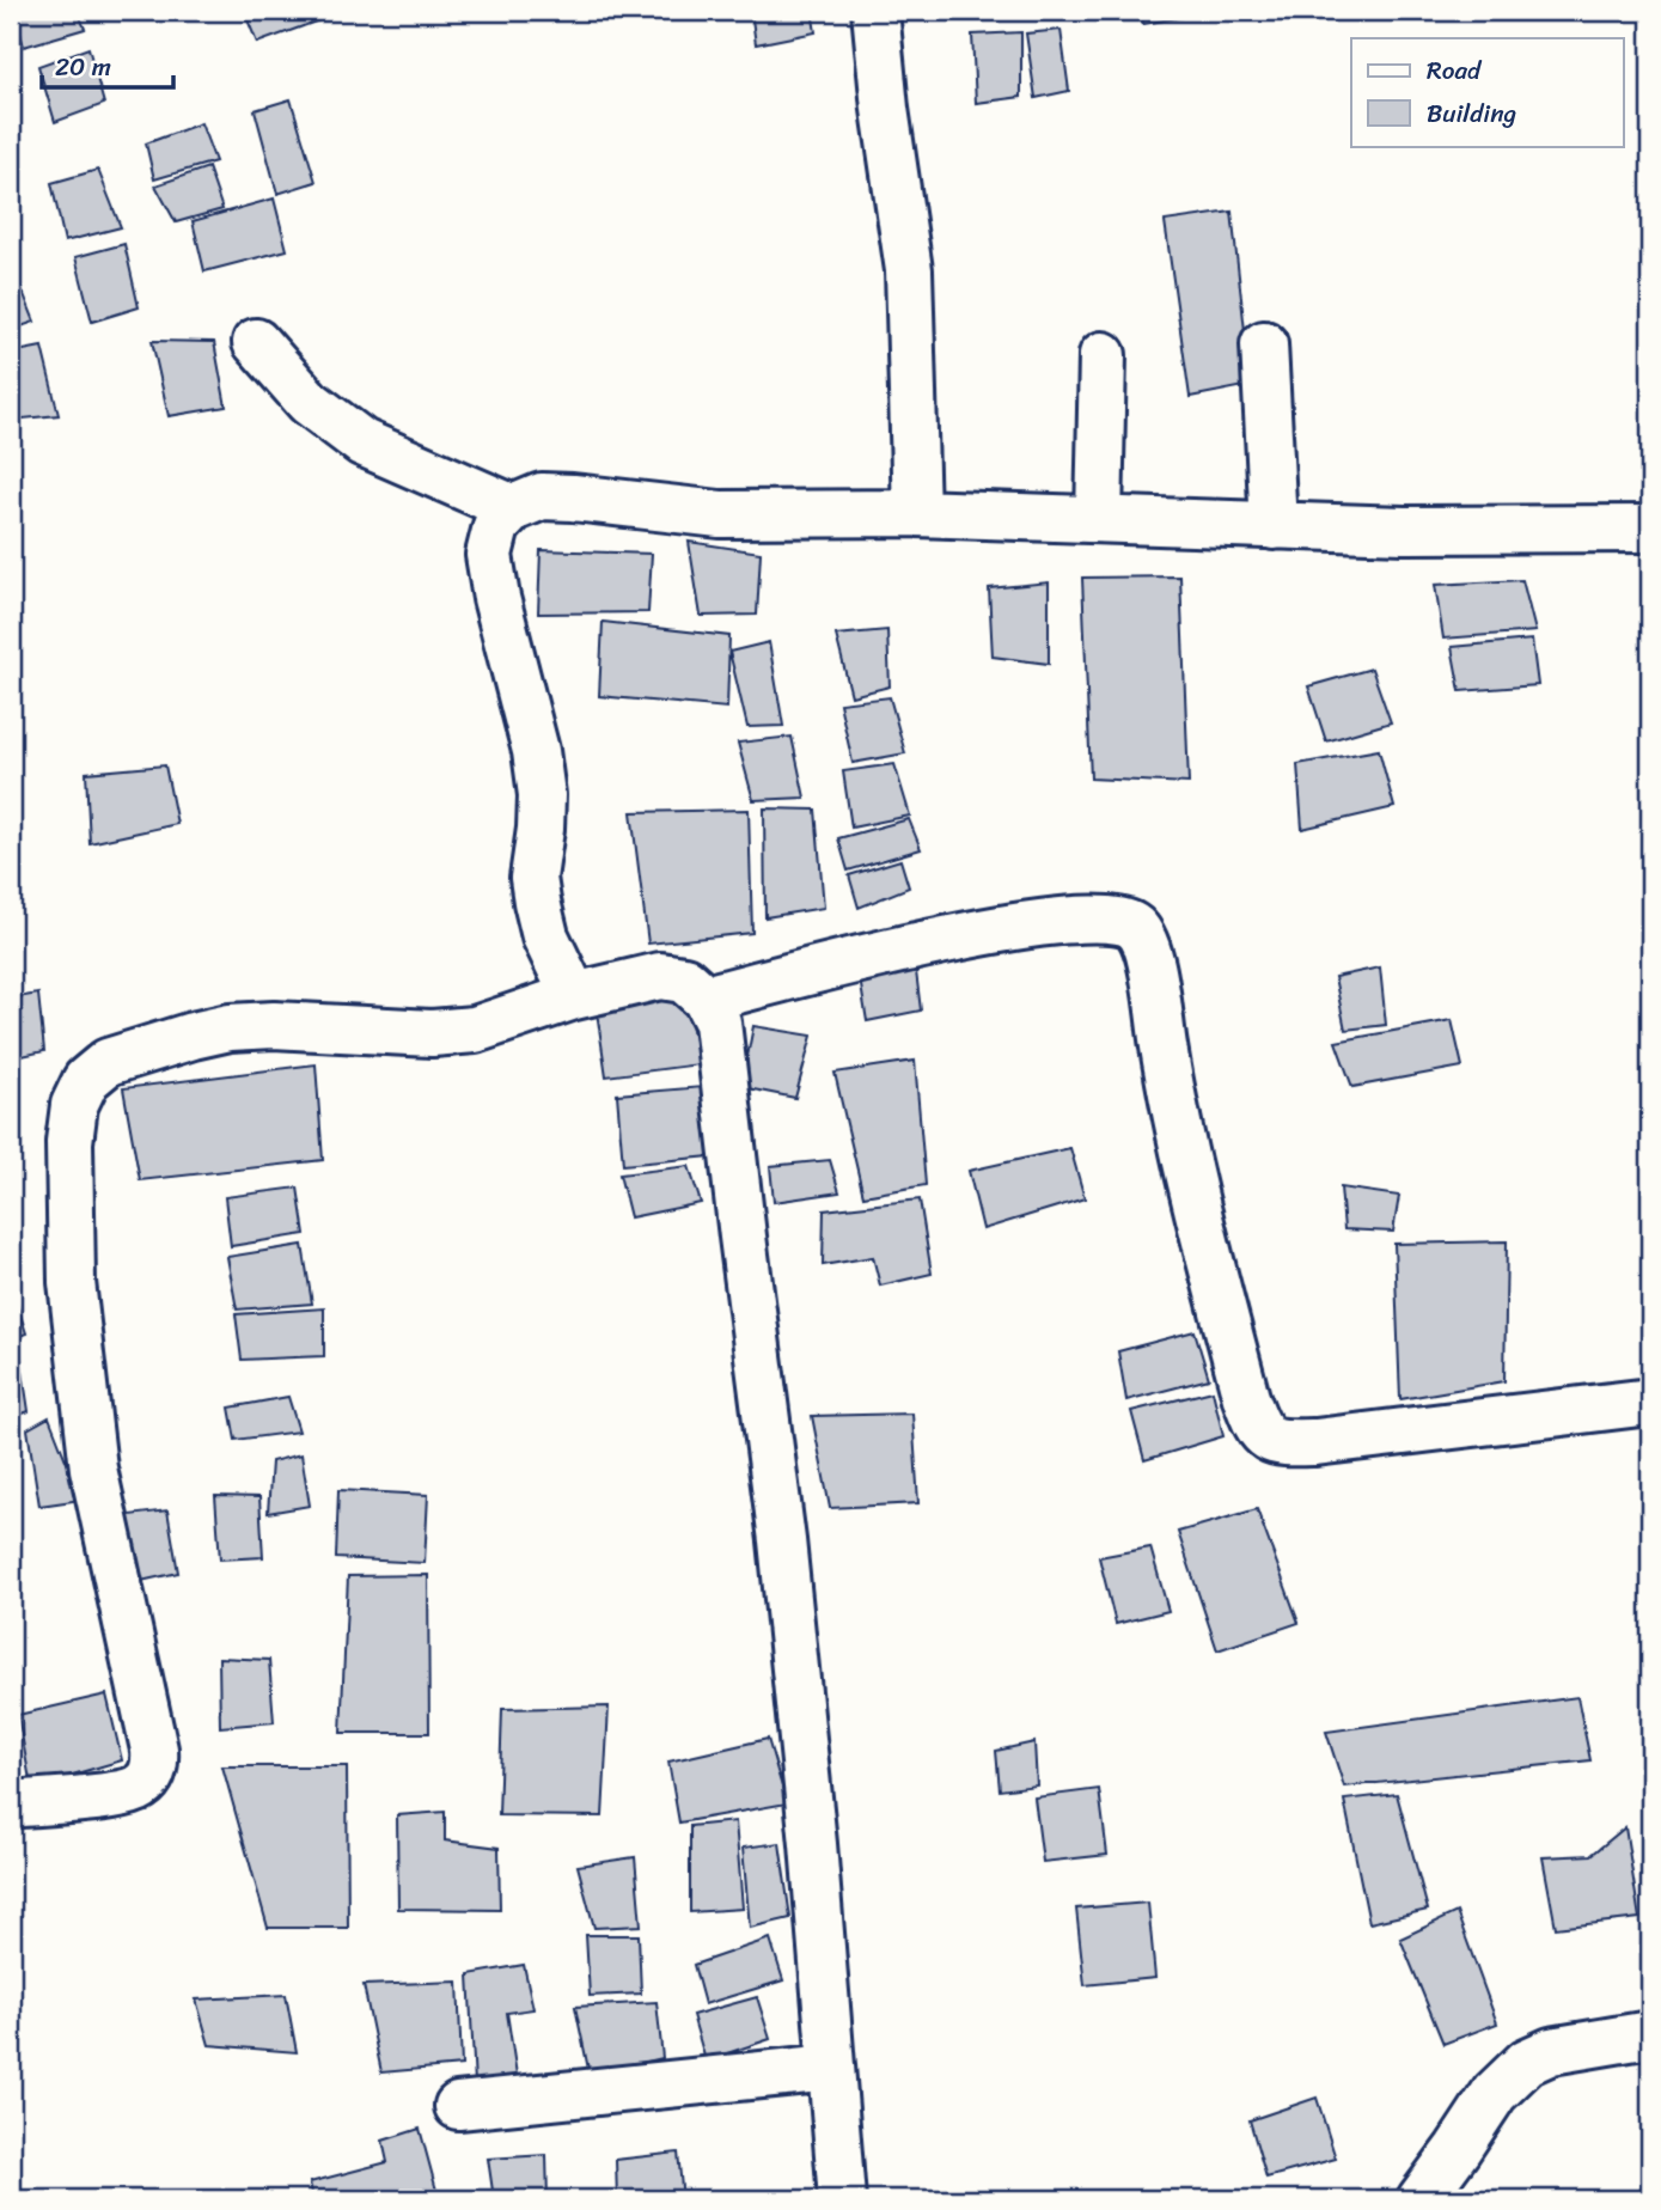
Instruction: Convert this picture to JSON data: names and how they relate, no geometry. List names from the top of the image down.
{
  "legend": ["Road", "Building"],
  "scale_bar": "20 m"
}
